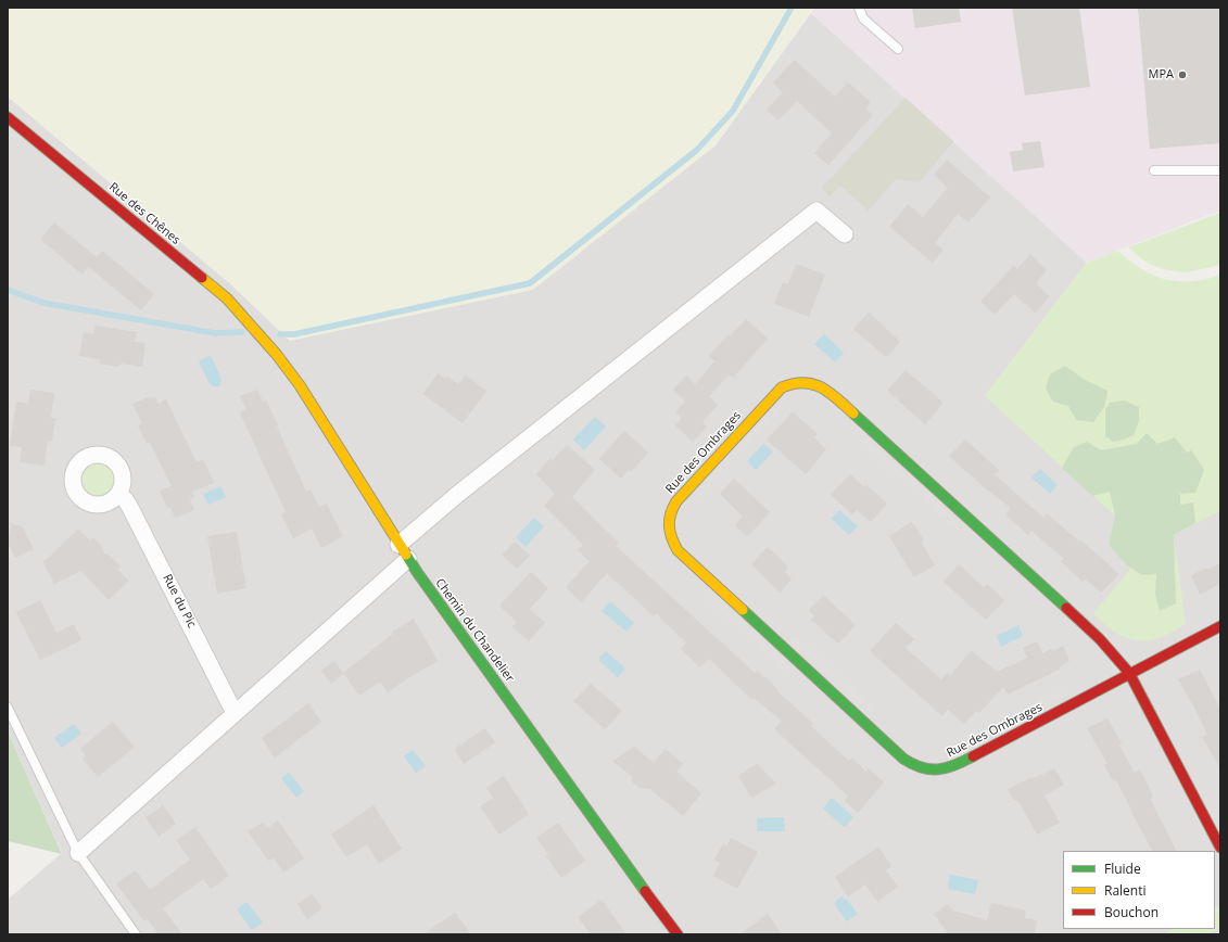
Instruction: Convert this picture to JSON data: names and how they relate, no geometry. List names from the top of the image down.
{
  "streets": {
    "street": [
      "Rue des Chênes",
      "Rue des Ombrages",
      "Rue du Pic",
      "Chemin du Chandelier"
    ]
  },
  "crossings": [
    ["Rue des Chênes", "Chemin du Chandelier"]
  ],
  "places": ["MPA"],
  "legend": ["Fluide", "Ralenti", "Bouchon"]
}
